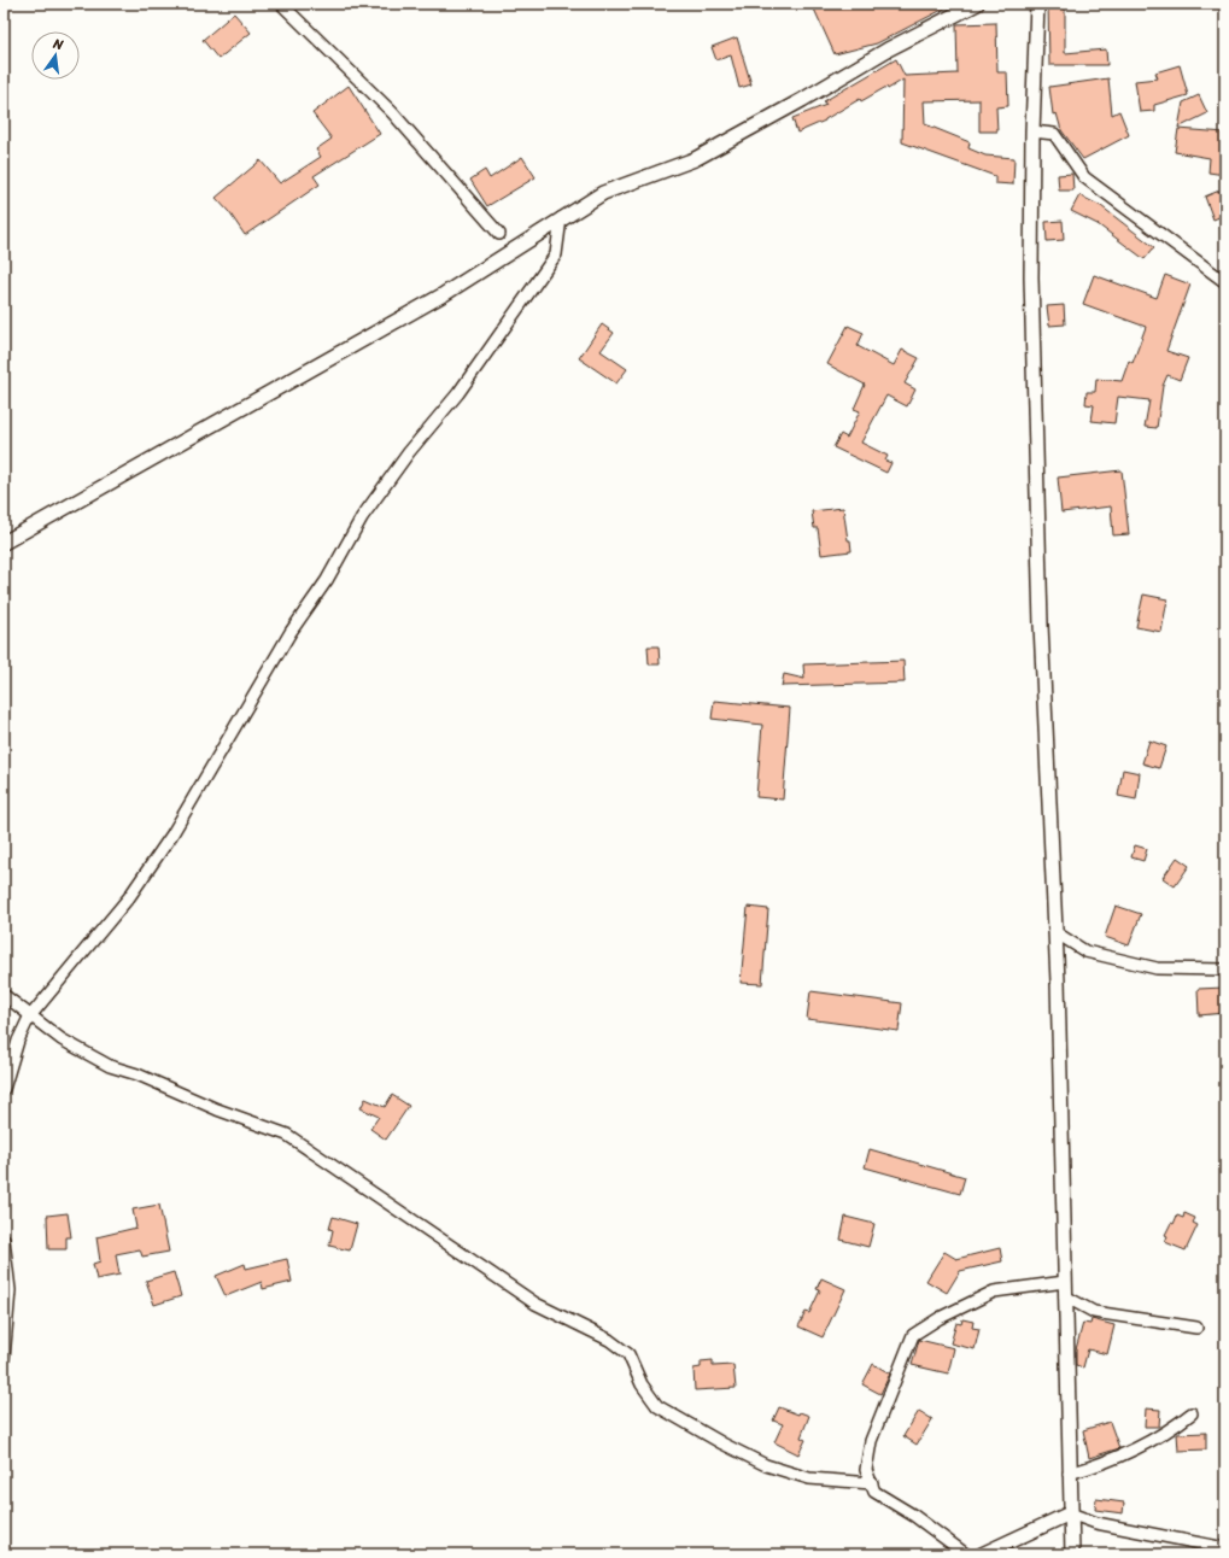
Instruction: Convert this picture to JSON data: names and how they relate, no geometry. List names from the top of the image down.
{
  "north": "top"
}
